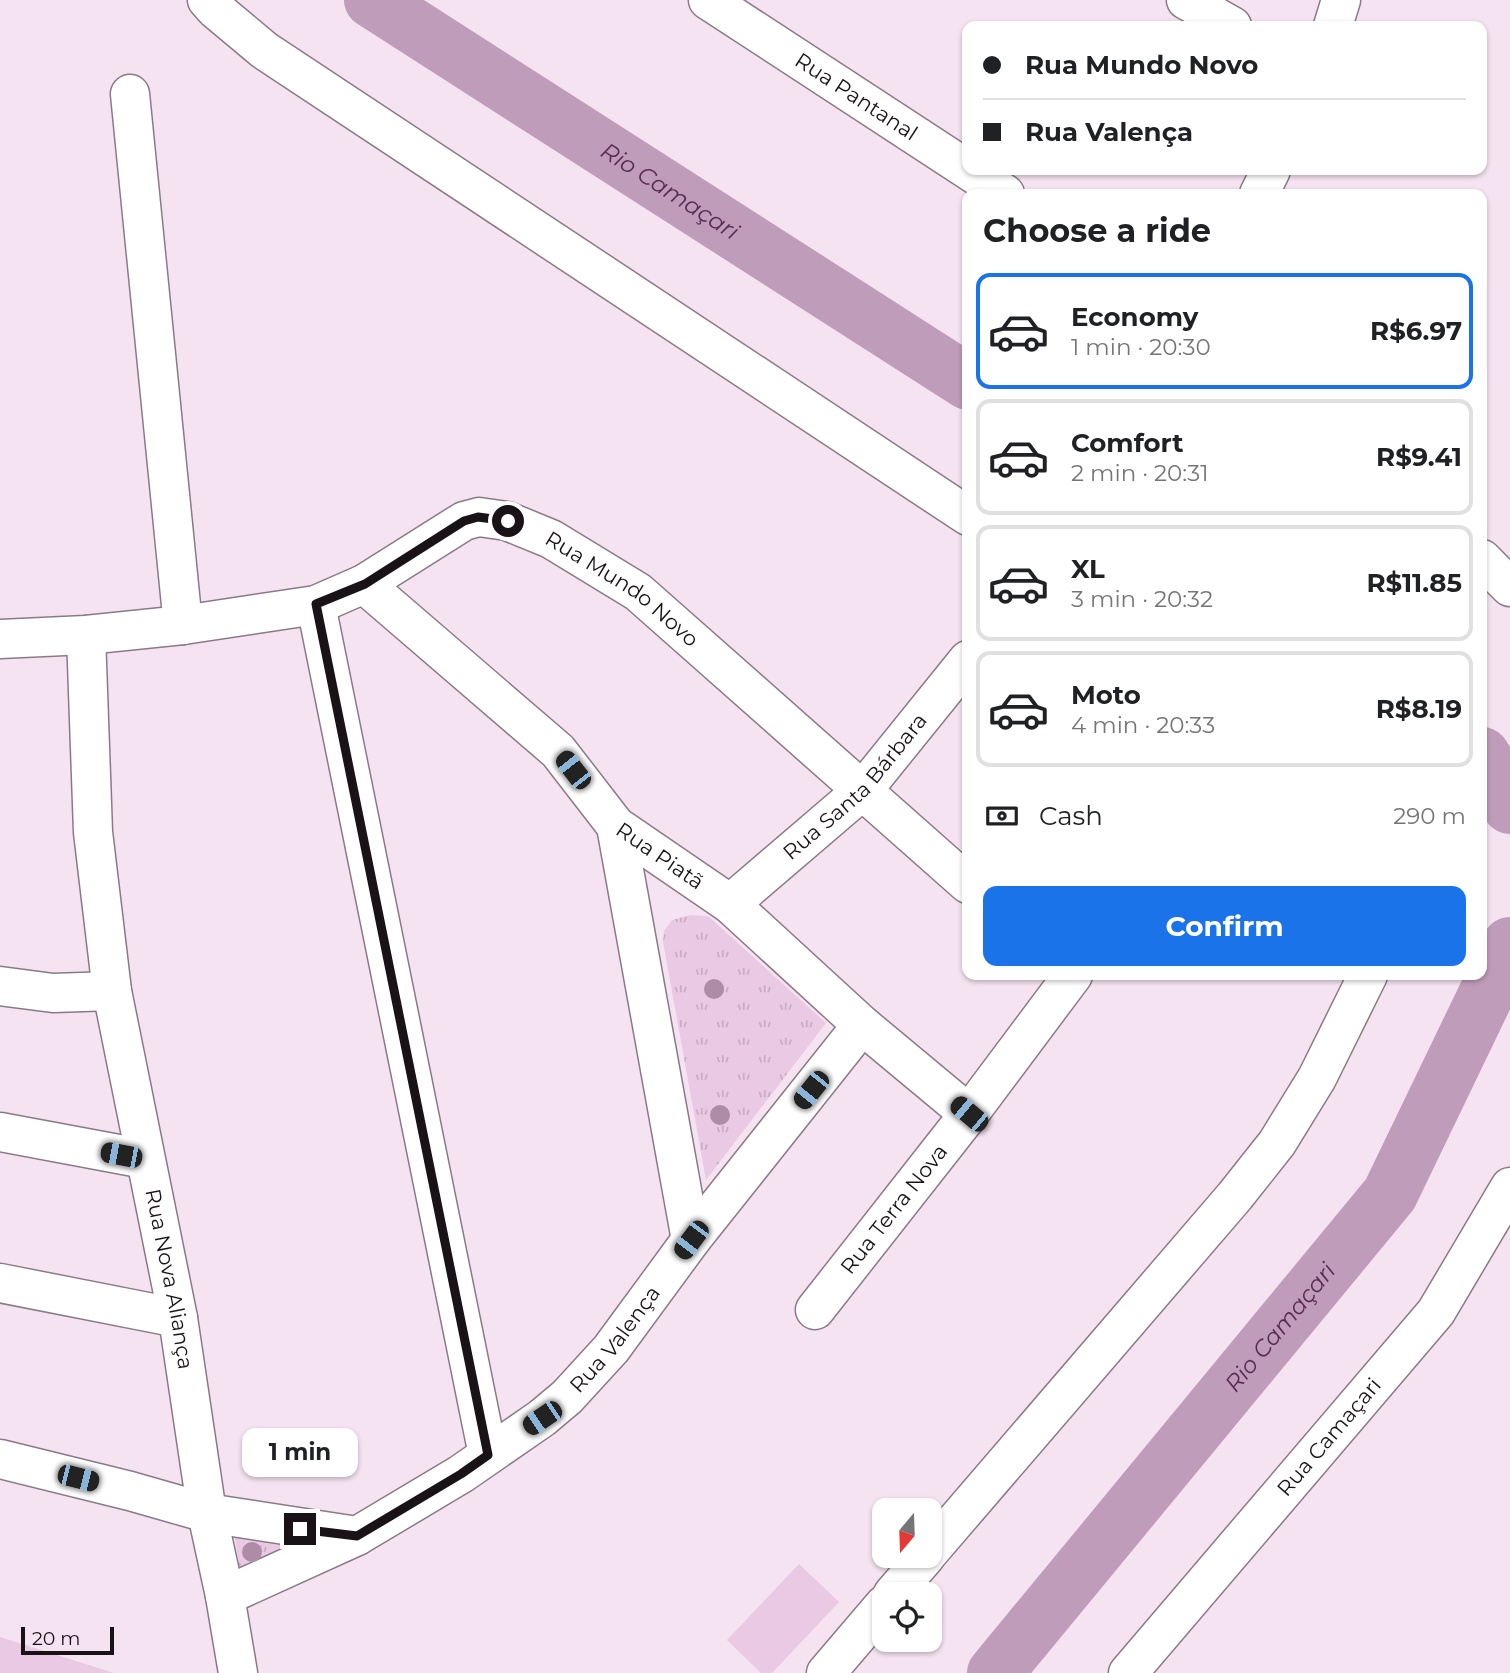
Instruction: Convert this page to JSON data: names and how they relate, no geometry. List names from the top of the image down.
{
  "streets": {
    "street": [
      "Rua Pantanal",
      "Rua Mundo Novo",
      "Rua Santa Bárbara",
      "Rua Piatã",
      "Rua Terra Nova",
      "Rua Nova Aliança",
      "Rua Valença",
      "Rua Camaçari"
    ]
  },
  "crossings": [
    ["Rua Mundo Novo", "Rua Santa Bárbara"],
    ["Rua Mundo Novo", "Rua Piatã"],
    ["Rua Mundo Novo", "Rua Nova Aliança"],
    ["Rua Santa Bárbara", "Rua Piatã"],
    ["Rua Piatã", "Rua Terra Nova"],
    ["Rua Piatã", "Rua Valença"],
    ["Rua Nova Aliança", "Rua Valença"]
  ],
  "water": ["Rio Camaçari"],
  "scale_bar": "20 m",
  "north": "bottom",
  "page": {
    "banner": ["Rua Mundo Novo", "Rua Valença"],
    "heading": "Choose a ride",
    "list": [
      {
        "name": "Economy",
        "note": "1 min · 20:30",
        "value": "R$6.97"
      },
      {
        "name": "Comfort",
        "note": "2 min · 20:31",
        "value": "R$9.41"
      },
      {
        "name": "XL",
        "note": "3 min · 20:32",
        "value": "R$11.85"
      },
      {
        "name": "Moto",
        "note": "4 min · 20:33",
        "value": "R$8.19"
      }
    ],
    "pay": ["Cash", "290 m"],
    "buttons": "Confirm",
    "bubble": "1 min",
    "scale": "20 m"
  }
}
